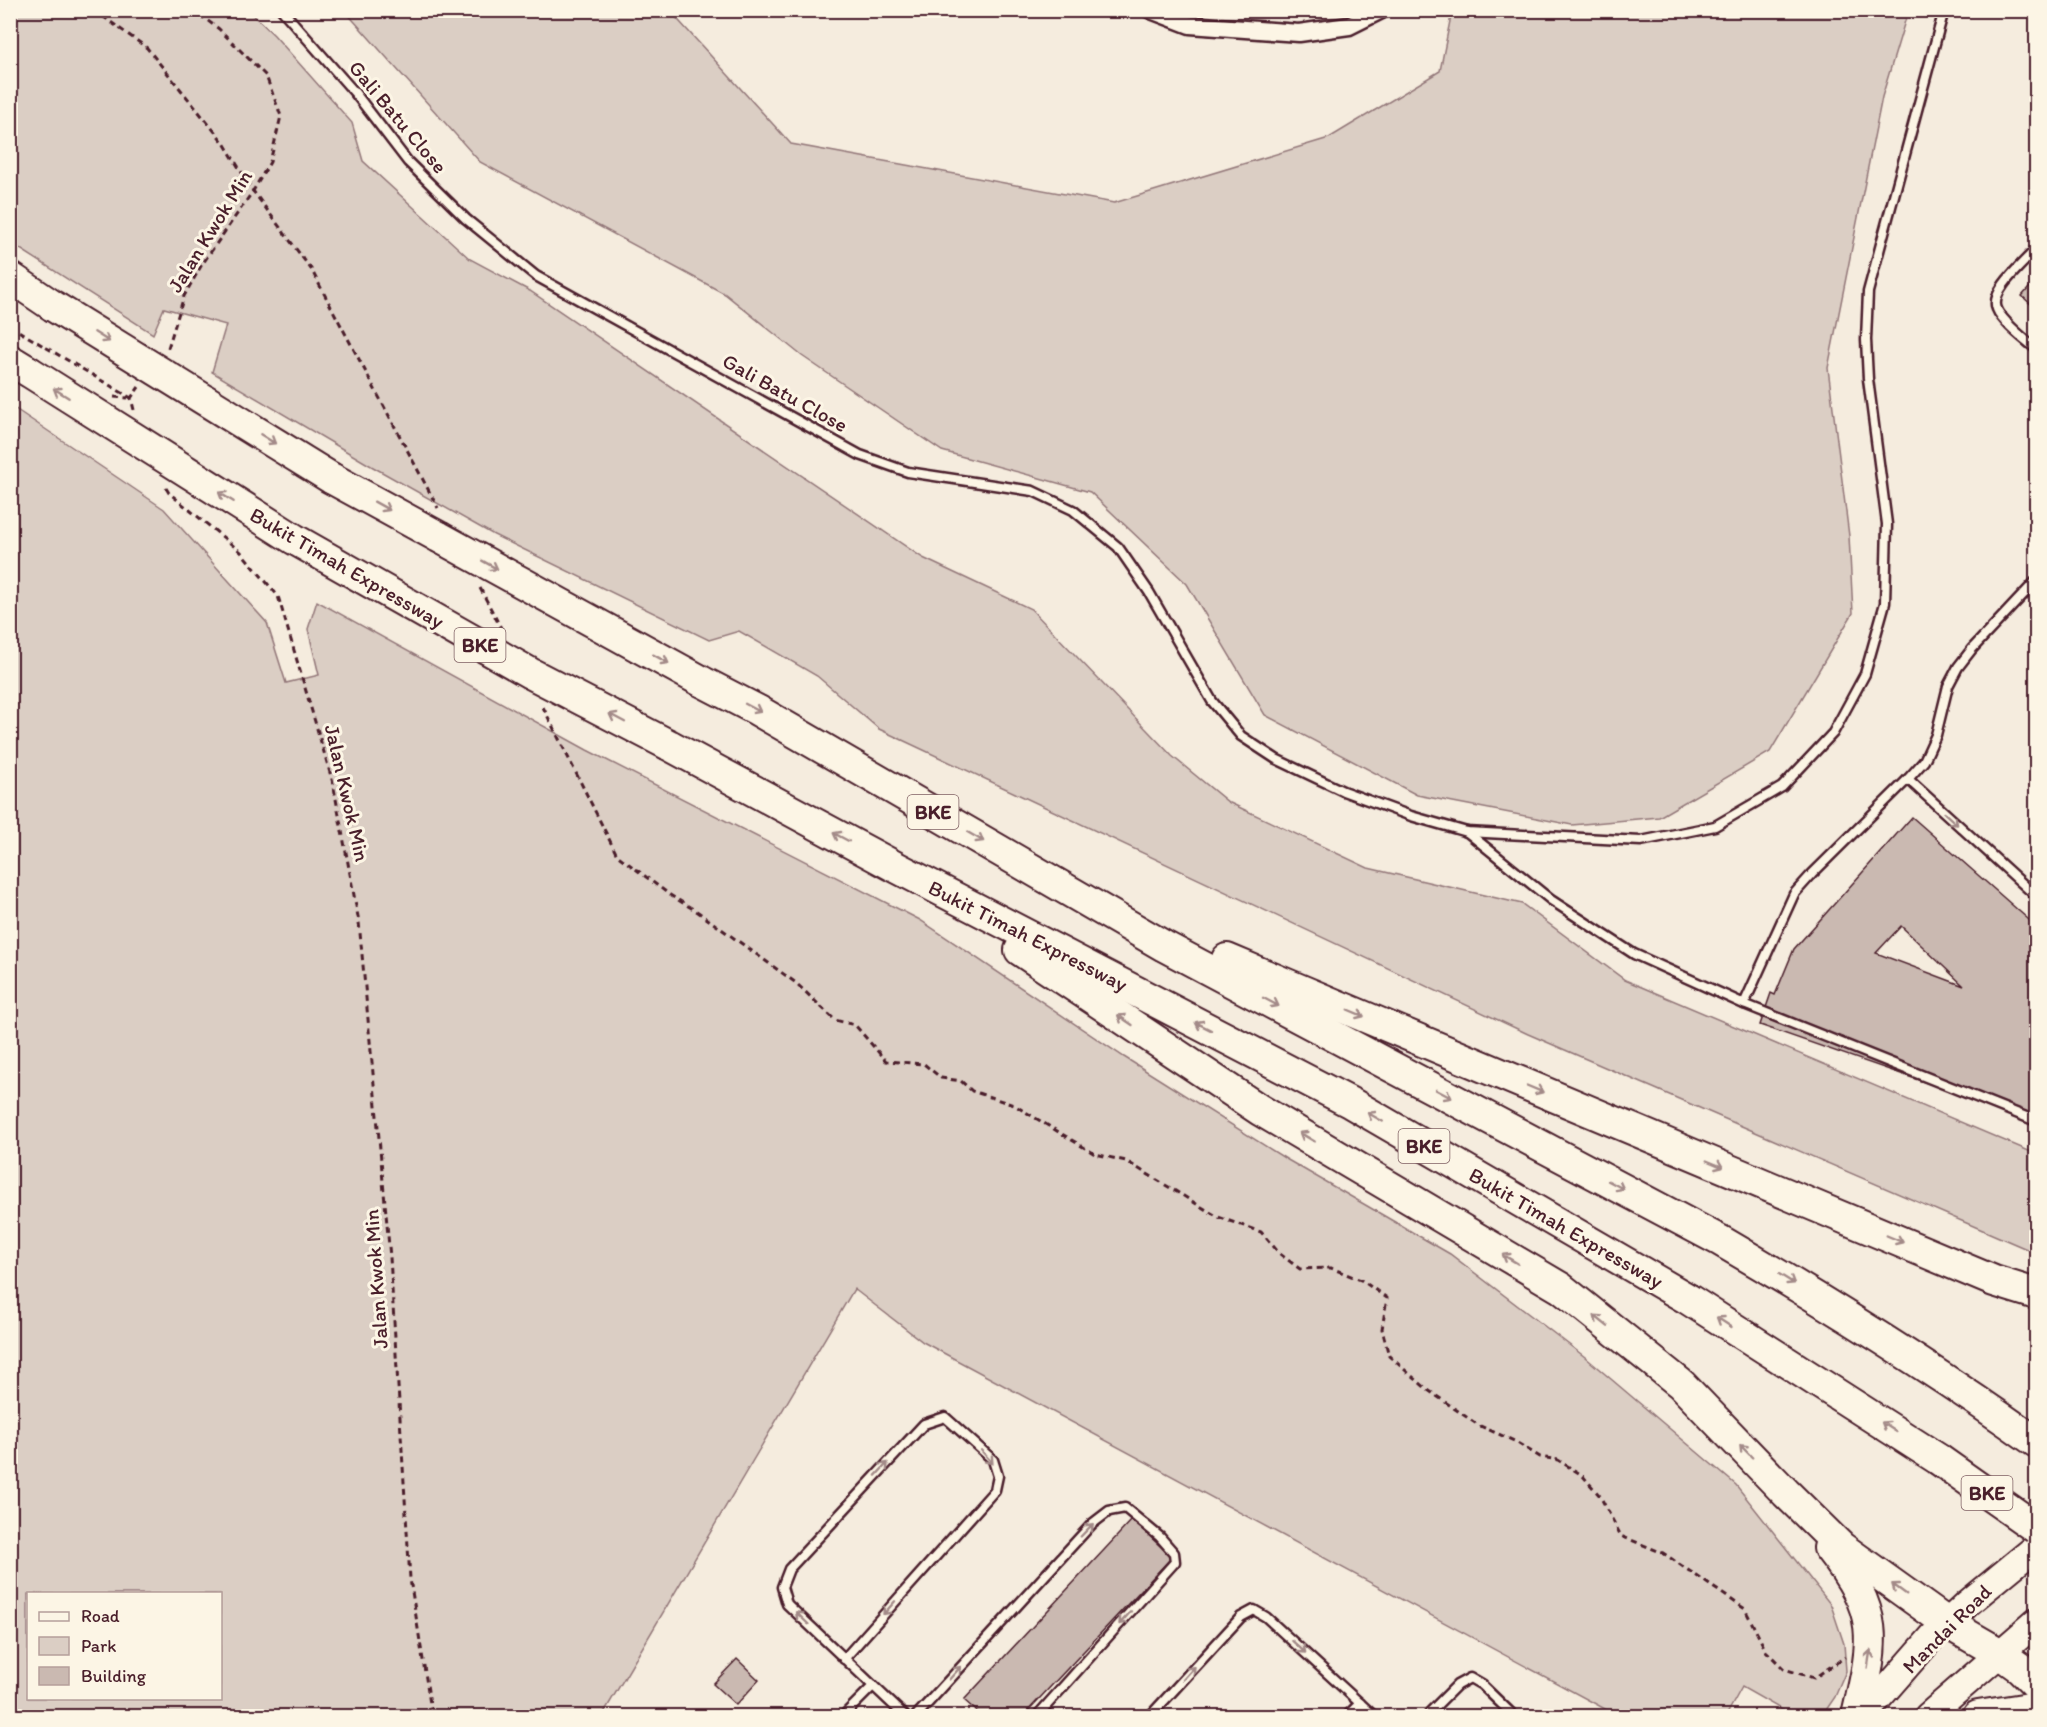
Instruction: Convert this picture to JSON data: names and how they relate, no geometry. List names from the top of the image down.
{
  "streets": {
    "highway": ["Bukit Timah Expressway", "BKE"],
    "main road": ["Mandai Road"],
    "lane": ["Gali Batu Close"],
    "path": ["Jalan Kwok Min"]
  },
  "legend": ["Road", "Park", "Building"]
}
